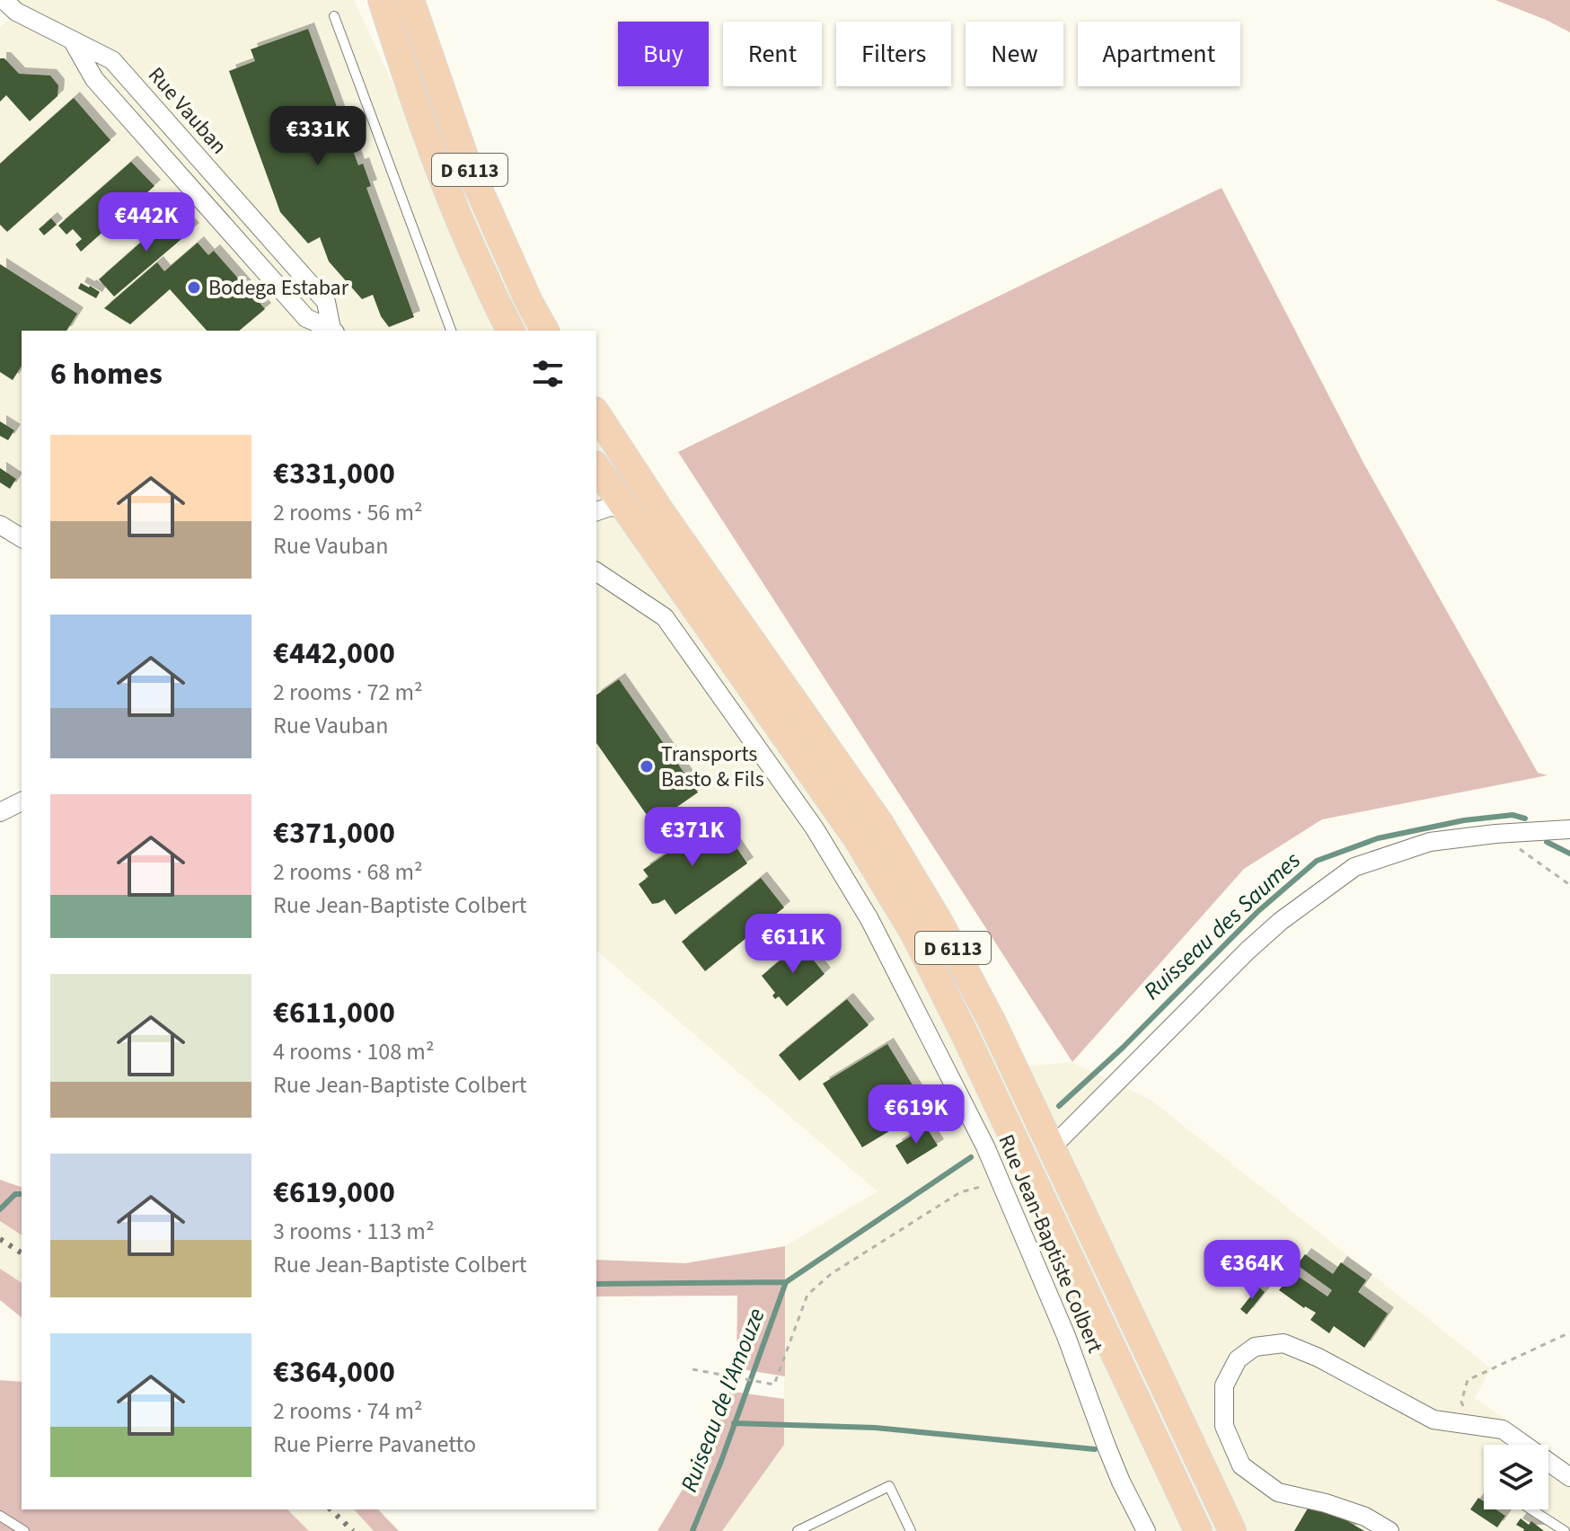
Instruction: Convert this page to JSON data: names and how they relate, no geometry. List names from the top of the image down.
{
  "streets": {
    "main road": ["D 6113"],
    "street": ["Rue Vauban", "Rue Jean-Baptiste Colbert"]
  },
  "water": ["Ruisseau des Saumes", "Ruiseau de l'Amouze"],
  "places": ["Bodega Estabar", "Transports Basto & Fils"],
  "page": {
    "chip": [
      "Buy",
      "Rent",
      "Filters",
      "New",
      "Apartment"
    ],
    "price": [
      "€331K",
      "€442K",
      "€371K",
      "€611K",
      "€619K",
      "€364K"
    ],
    "heading": "6 homes",
    "list": [
      {
        "name": "€331,000",
        "note": "2 rooms · 56 m² · Rue Vauban"
      },
      {
        "name": "€442,000",
        "note": "2 rooms · 72 m² · Rue Vauban"
      },
      {
        "name": "€371,000",
        "note": "2 rooms · 68 m² · Rue Jean-Baptiste Colbert"
      },
      {
        "name": "€611,000",
        "note": "4 rooms · 108 m² · Rue Jean-Baptiste Colbert"
      },
      {
        "name": "€619,000",
        "note": "3 rooms · 113 m² · Rue Jean-Baptiste Colbert"
      },
      {
        "name": "€364,000",
        "note": "2 rooms · 74 m² · Rue Pierre Pavanetto"
      }
    ]
  }
}
